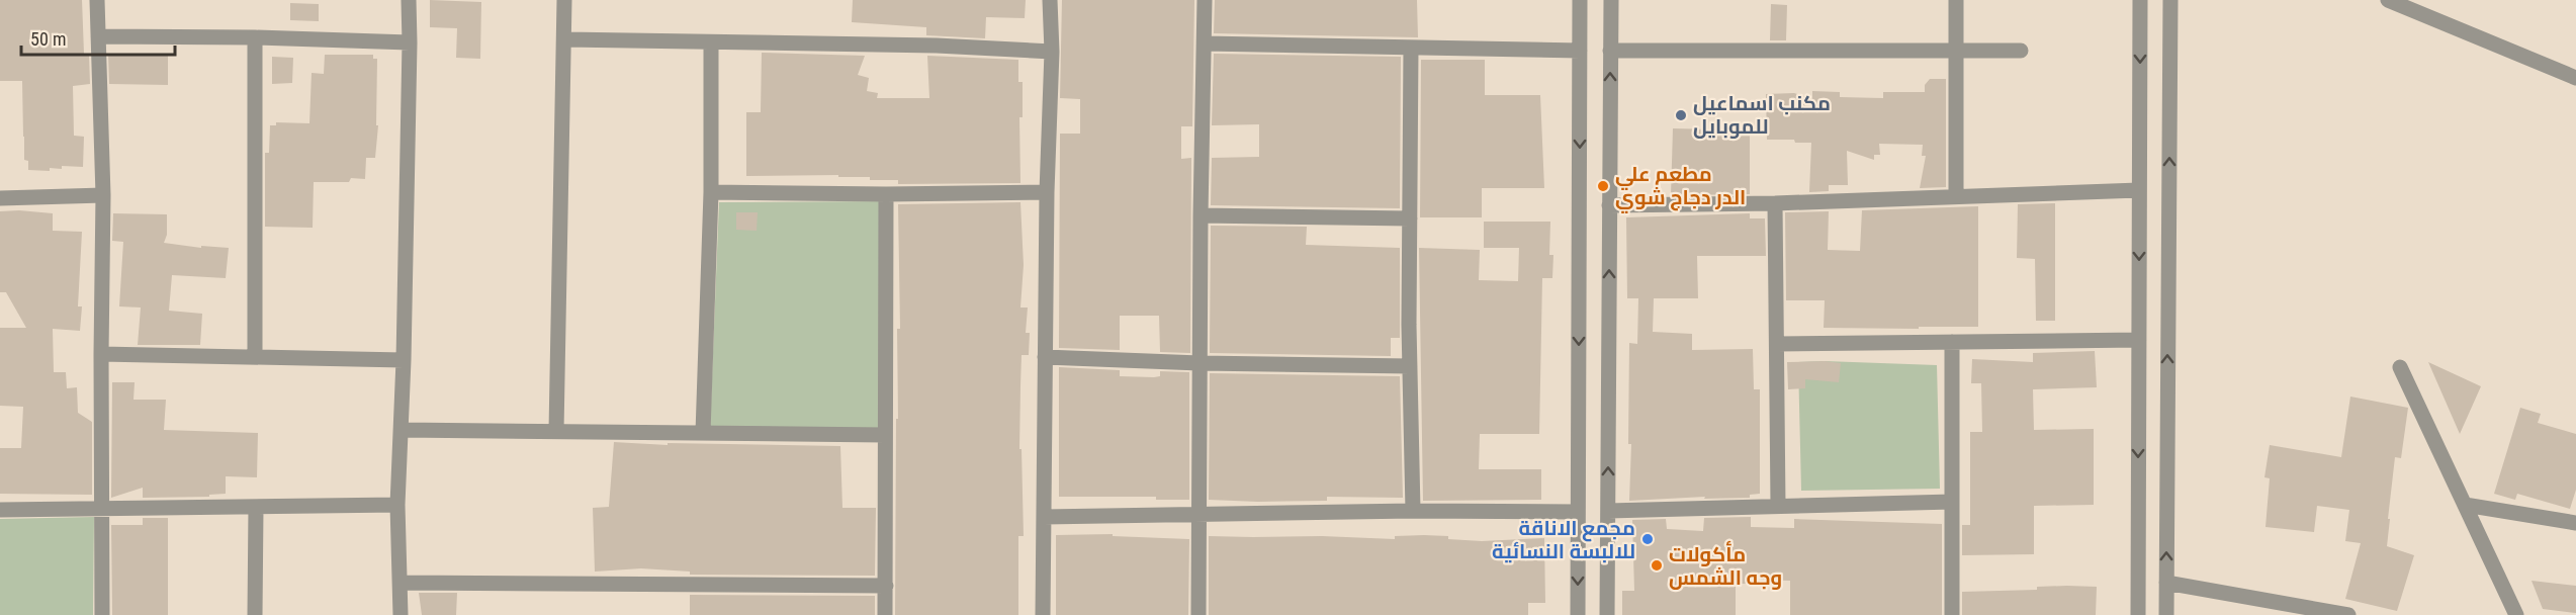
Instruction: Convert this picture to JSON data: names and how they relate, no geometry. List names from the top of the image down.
{
  "places": [
    "مكنب اسماعيل للموبايل",
    "مطعم علي الدر دجاج شوي",
    "مجمع الاناقة للالبسة النسائية",
    "مأكولات وجه الشمس"
  ],
  "scale_bar": "50 m"
}
